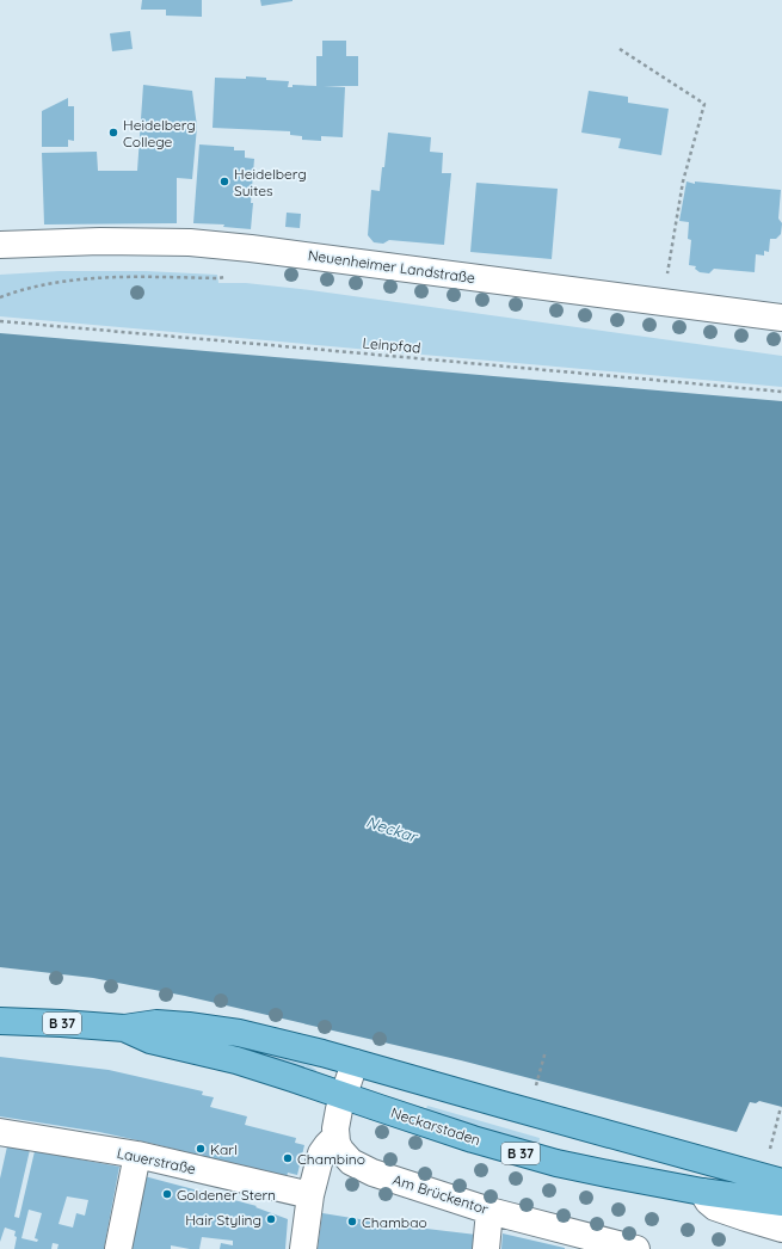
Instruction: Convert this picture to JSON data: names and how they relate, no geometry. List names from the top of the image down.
{
  "streets": {
    "main road": ["B 37", "Neckarstaden"],
    "street": ["Neuenheimer Landstraße", "Lauerstraße", "Am Brückentor"],
    "path": ["Leinpfad"]
  },
  "water": ["Neckar"],
  "places": [
    "Heidelberg College",
    "Heidelberg Suites",
    "Karl",
    "Chambino",
    "Goldener Stern",
    "Hair Styling",
    "Chambao"
  ]
}
